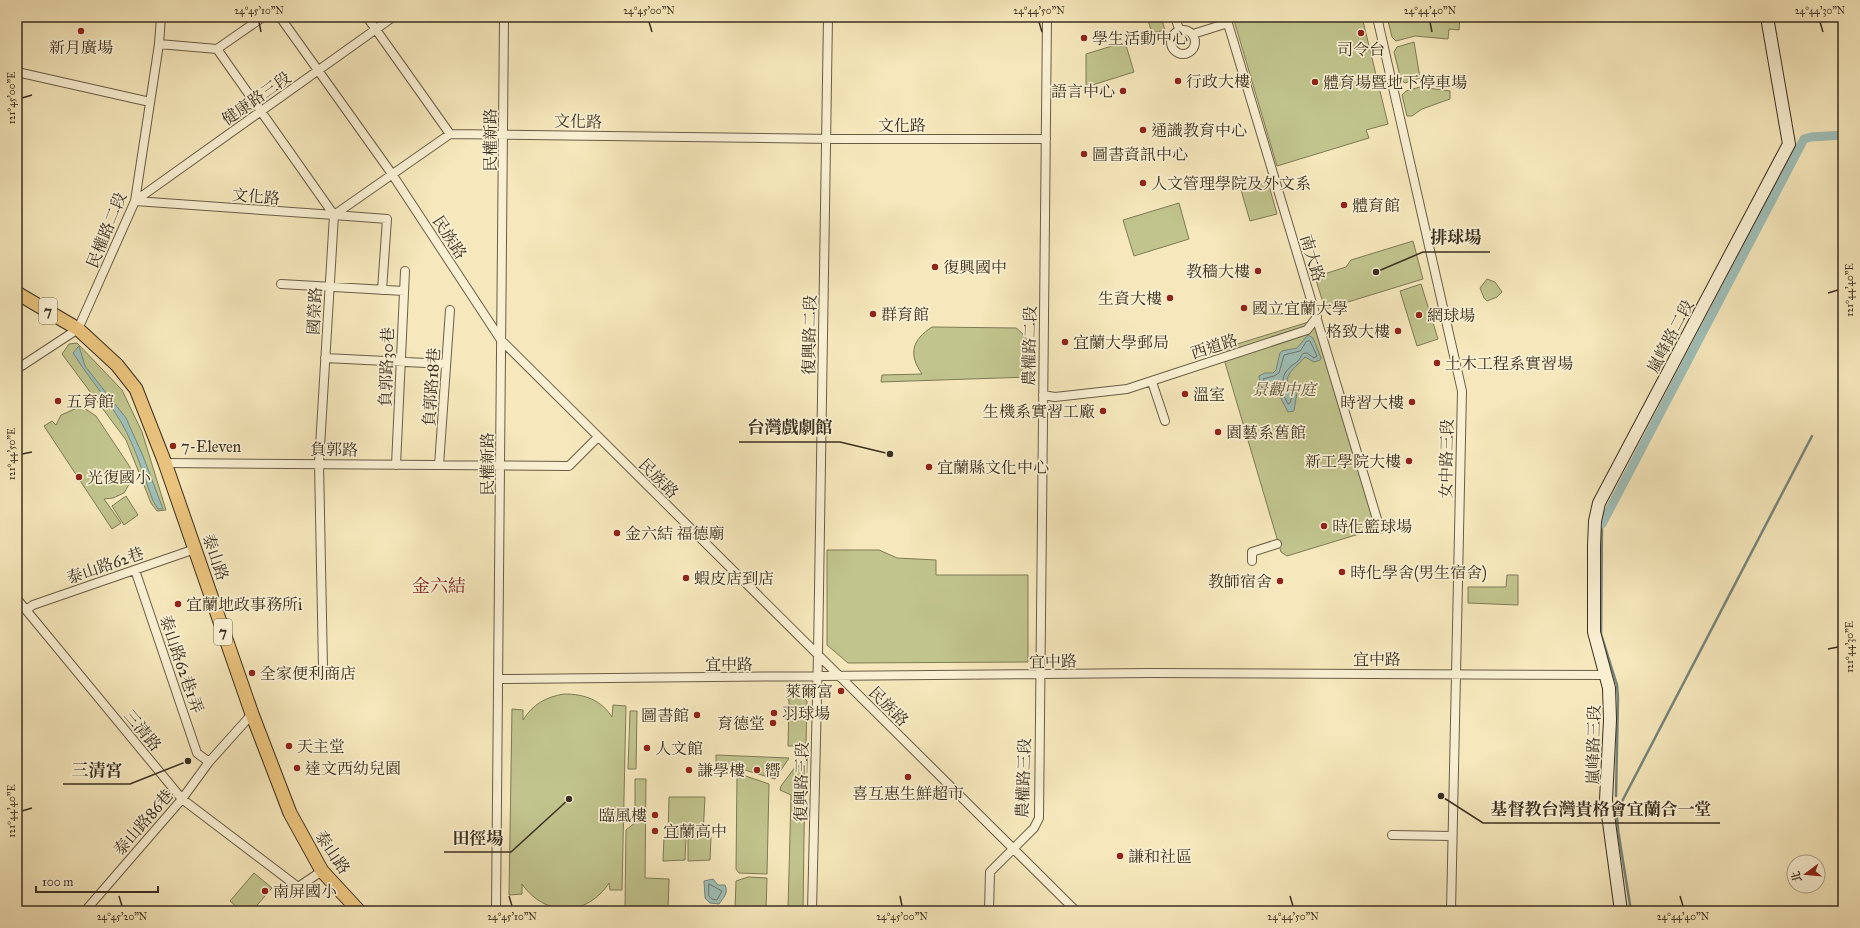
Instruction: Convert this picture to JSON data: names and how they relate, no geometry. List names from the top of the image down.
{
  "streets": {
    "main road": ["7", "泰山路"],
    "street": [
      "健康路三段",
      "文化路",
      "民權新路",
      "民權路二段",
      "民族路",
      "南大路",
      "國榮路",
      "復興路二段",
      "嵐峰路二段",
      "農權路二段",
      "西道路",
      "負郭路30巷",
      "負郭路18巷",
      "負郭路",
      "女中路三段",
      "泰山路62巷",
      "宜中路",
      "泰山路62巷1弄",
      "三清路",
      "嵐峰路三段",
      "農權路三段",
      "復興路三段",
      "泰山路86巷"
    ]
  },
  "crossings": [
    ["健康路三段", "文化路"],
    ["健康路三段", "民權路二段"],
    ["健康路三段", "民族路"],
    ["文化路", "民權新路"],
    ["文化路", "民權路二段"],
    ["文化路", "國榮路"],
    ["文化路", "復興路二段"],
    ["文化路", "農權路二段"],
    ["民權新路", "民族路"],
    ["民權新路", "負郭路"],
    ["民權新路", "宜中路"],
    ["民權路二段", "泰山路"],
    ["民族路", "復興路二段"],
    ["民族路", "負郭路"],
    ["民族路", "宜中路"],
    ["民族路", "農權路三段"],
    ["民族路", "復興路三段"],
    ["南大路", "西道路"],
    ["國榮路", "負郭路"],
    ["復興路二段", "復興路三段"],
    ["嵐峰路二段", "宜中路"],
    ["嵐峰路二段", "嵐峰路三段"],
    ["農權路二段", "西道路"],
    ["農權路二段", "宜中路"],
    ["農權路二段", "農權路三段"],
    ["負郭路30巷", "負郭路"],
    ["負郭路18巷", "負郭路"],
    ["負郭路", "泰山路"],
    ["女中路三段", "宜中路"],
    ["泰山路", "泰山路62巷"],
    ["泰山路", "三清路"],
    ["泰山路", "泰山路86巷"],
    ["泰山路62巷", "泰山路62巷1弄"],
    ["泰山路62巷", "三清路"],
    ["宜中路", "嵐峰路三段"],
    ["宜中路", "農權路三段"],
    ["宜中路", "復興路三段"],
    ["泰山路62巷1弄", "泰山路86巷"],
    ["三清路", "泰山路86巷"]
  ],
  "districts": ["金六結"],
  "parks": ["景觀中庭"],
  "places": [
    "新月廣場",
    "司令台",
    "學生活動中心",
    "行政大樓",
    "體育場暨地下停車場",
    "語言中心",
    "通識教育中心",
    "圖書資訊中心",
    "人文管理學院及外文系",
    "體育館",
    "復興國中",
    "教穡大樓",
    "排球場",
    "生資大樓",
    "國立宜蘭大學",
    "群育館",
    "網球場",
    "格致大樓",
    "宜蘭大學郵局",
    "土木工程系實習場",
    "溫室",
    "五育館",
    "時習大樓",
    "生機系實習工廠",
    "園藝系舊館",
    "7-Eleven",
    "台灣戲劇館",
    "新工學院大樓",
    "宜蘭縣文化中心",
    "光復國小",
    "時化籃球場",
    "金六結 福德廟",
    "時化學舍(男生宿舍)",
    "蝦皮店到店",
    "教師宿舍",
    "宜蘭地政事務所i",
    "全家便利商店",
    "萊爾富",
    "羽球場",
    "圖書館",
    "育德堂",
    "天主堂",
    "人文館",
    "三清宮",
    "達文西幼兒園",
    "謙學樓",
    "嚮",
    "喜互惠生鮮超市",
    "基督教台灣貴格會宜蘭合一堂",
    "田徑場",
    "臨風樓",
    "宜蘭高中",
    "謙和社區",
    "南屏國小"
  ],
  "scale_bar": "100 m",
  "north": "left",
  "coordinates": [
    "24°45'10\"N",
    "24°45'00\"N",
    "24°44'50\"N",
    "24°44'40\"N",
    "24°44'30\"N",
    "121°45'00\"E",
    "121°44'40\"E",
    "121°44'50\"E",
    "121°44'30\"E",
    "24°45'20\"N"
  ]
}
